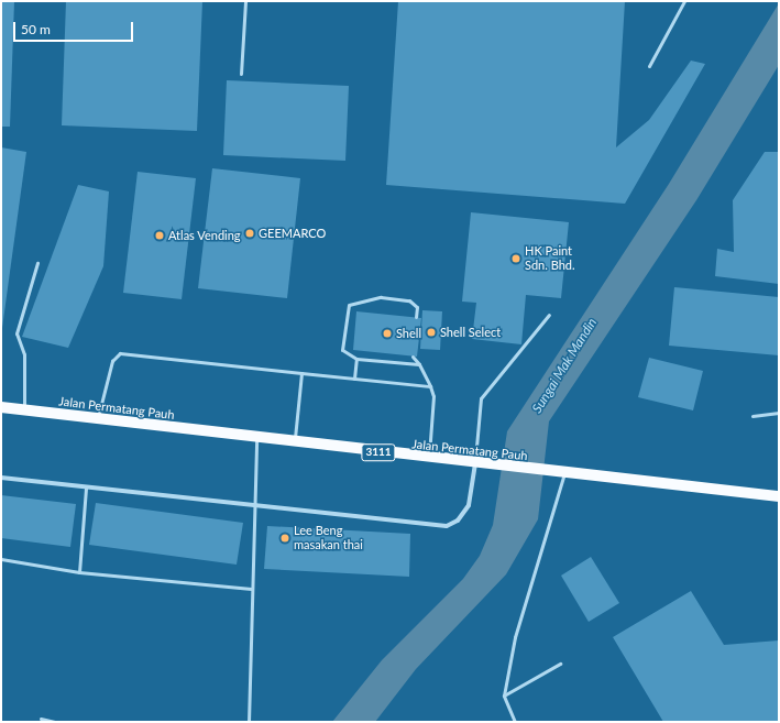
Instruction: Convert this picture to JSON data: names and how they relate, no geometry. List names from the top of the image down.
{
  "streets": {
    "main road": ["Jalan Permatang Pauh", "3111"]
  },
  "water": ["Sungai Mak Mandin"],
  "places": [
    "GEEMARCO",
    "Atlas Vending",
    "HK Paint Sdn. Bhd.",
    "Shell Select",
    "Shell",
    "Lee Beng masakan thai"
  ],
  "scale_bar": "50 m"
}
